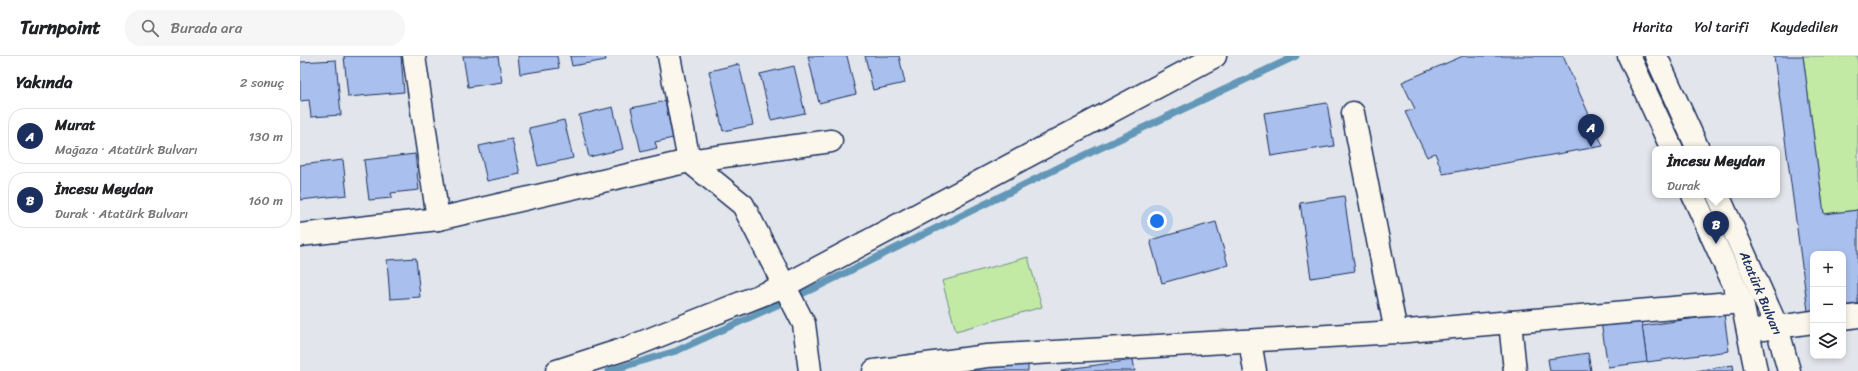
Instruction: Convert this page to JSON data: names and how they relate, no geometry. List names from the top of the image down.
{
  "streets": {
    "street": ["Atatürk Bulvarı"]
  },
  "page": {
    "header": "Turnpoint",
    "search": "Burada ara",
    "nav": ["Harita", "Yol tarifi", "Kaydedilen"],
    "heading": ["Yakında", "2 sonuç"],
    "list": [
      {
        "mark": "A",
        "name": "Murat",
        "note": "Mağaza · Atatürk Bulvarı",
        "value": "130 m"
      },
      {
        "mark": "B",
        "name": "İncesu Meydan",
        "note": "Durak · Atatürk Bulvarı",
        "value": "160 m"
      }
    ],
    "pins": ["A", "B"],
    "popup": ["İncesu Meydan", "Durak"],
    "map_buttons": ["+", "−"]
  }
}
